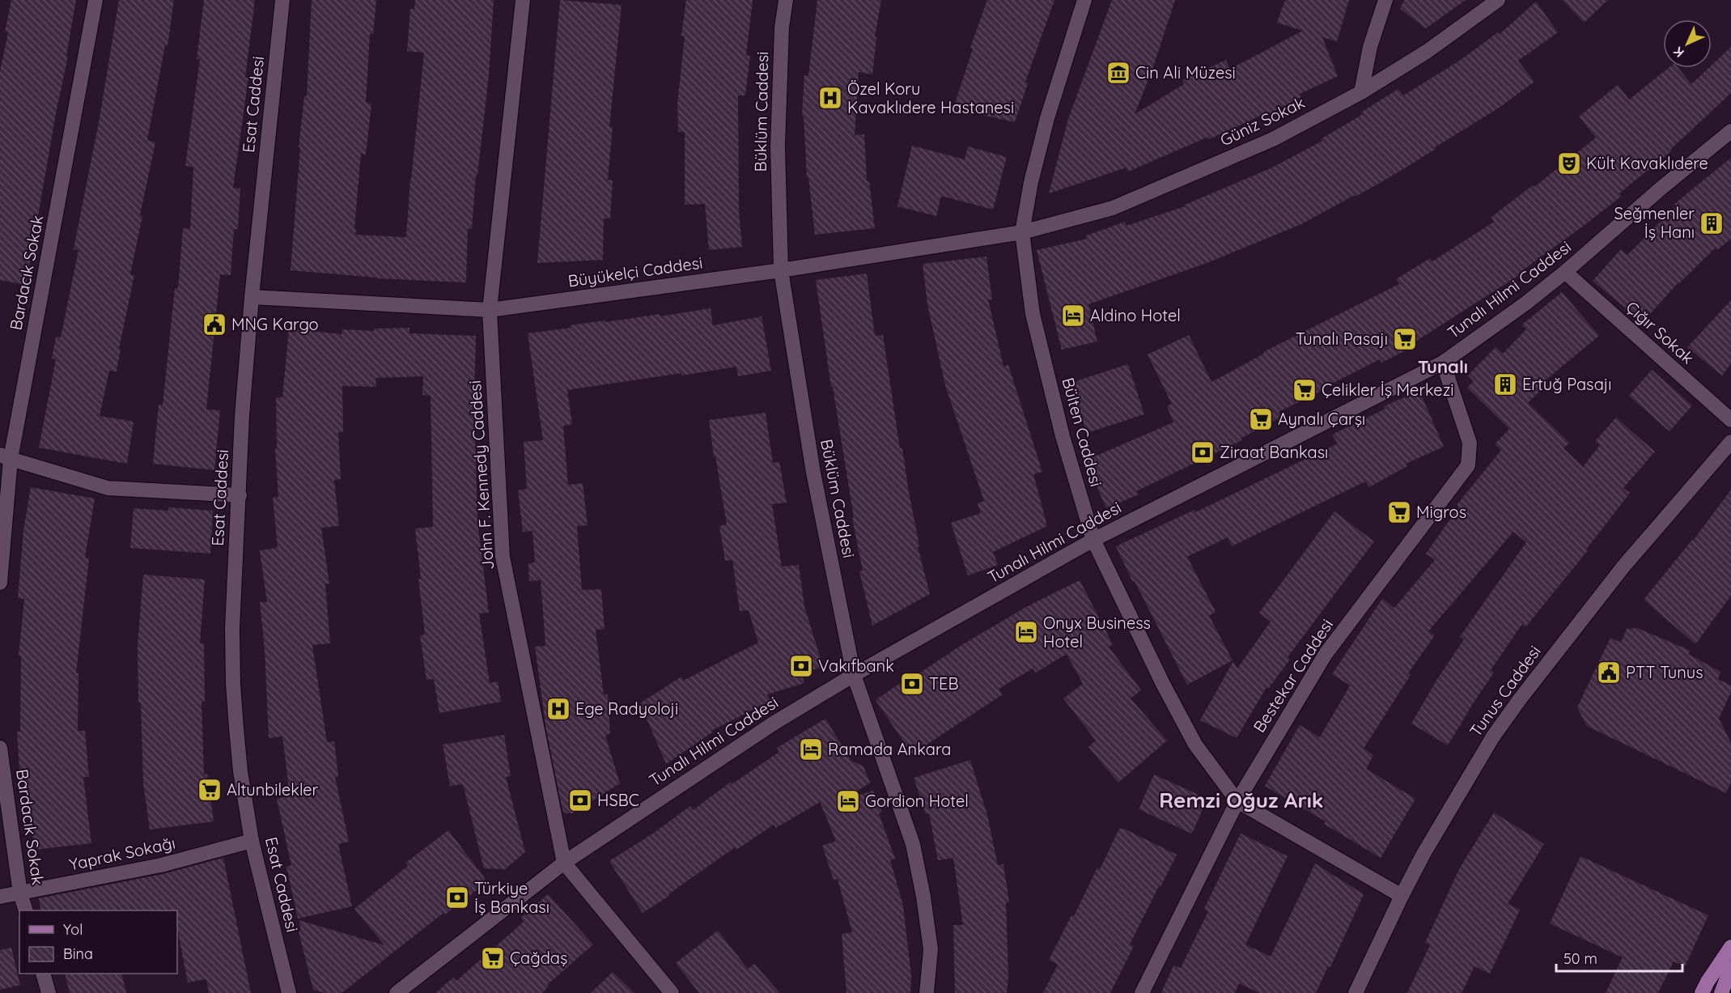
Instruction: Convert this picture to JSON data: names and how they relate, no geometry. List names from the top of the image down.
{
  "streets": {
    "street": [
      "Esat Caddesi",
      "Büklüm Caddesi",
      "Güniz Sokak",
      "Büyükelçi Caddesi",
      "Bardacık Sokak",
      "Tunalı Hilmi Caddesi",
      "Çığır Sokak",
      "Bülten Caddesi",
      "John F. Kennedy Caddesi",
      "Bestekar Caddesi",
      "Tunus Caddesi",
      "Yaprak Sokağı"
    ]
  },
  "crossings": [
    ["Esat Caddesi", "Büyükelçi Caddesi"],
    ["Esat Caddesi", "Yaprak Sokağı"],
    ["Büklüm Caddesi", "Büyükelçi Caddesi"],
    ["Büklüm Caddesi", "Tunalı Hilmi Caddesi"],
    ["Güniz Sokak", "Büyükelçi Caddesi"],
    ["Güniz Sokak", "Bülten Caddesi"],
    ["Büyükelçi Caddesi", "Bülten Caddesi"],
    ["Büyükelçi Caddesi", "John F. Kennedy Caddesi"],
    ["Bardacık Sokak", "Yaprak Sokağı"],
    ["Tunalı Hilmi Caddesi", "Çığır Sokak"],
    ["Tunalı Hilmi Caddesi", "Bülten Caddesi"],
    ["Tunalı Hilmi Caddesi", "John F. Kennedy Caddesi"],
    ["Tunalı Hilmi Caddesi", "Bestekar Caddesi"],
    ["Bülten Caddesi", "Bestekar Caddesi"],
    ["Bülten Caddesi", "Tunus Caddesi"]
  ],
  "districts": ["Tunalı", "Remzi Oğuz Arık"],
  "places": {
    "museum": ["Cin Ali Müzesi"],
    "hospital": ["Özel Koru Kavaklıdere Hastanesi", "Ege Radyoloji"],
    "theatre": ["Kült Kavaklıdere"],
    "building": ["Seğmenler İş Hanı", "Ertuğ Pasajı"],
    "hotel": [
      "Aldino Hotel",
      "Onyx Business Hotel",
      "Ramada Ankara",
      "Gordion Hotel"
    ],
    "public building": ["MNG Kargo", "PTT Tunus"],
    "supermarket": [
      "Tunalı Pasajı",
      "Çelikler İş Merkezi",
      "Aynalı Çarşı",
      "Migros",
      "Altunbilekler",
      "Çağdaş"
    ],
    "bank": [
      "Ziraat Bankası",
      "Vakıfbank",
      "TEB",
      "HSBC",
      "Türkiye İş Bankası"
    ]
  },
  "legend": ["Yol", "Bina"],
  "scale_bar": "50 m",
  "north": "bottom left"
}
